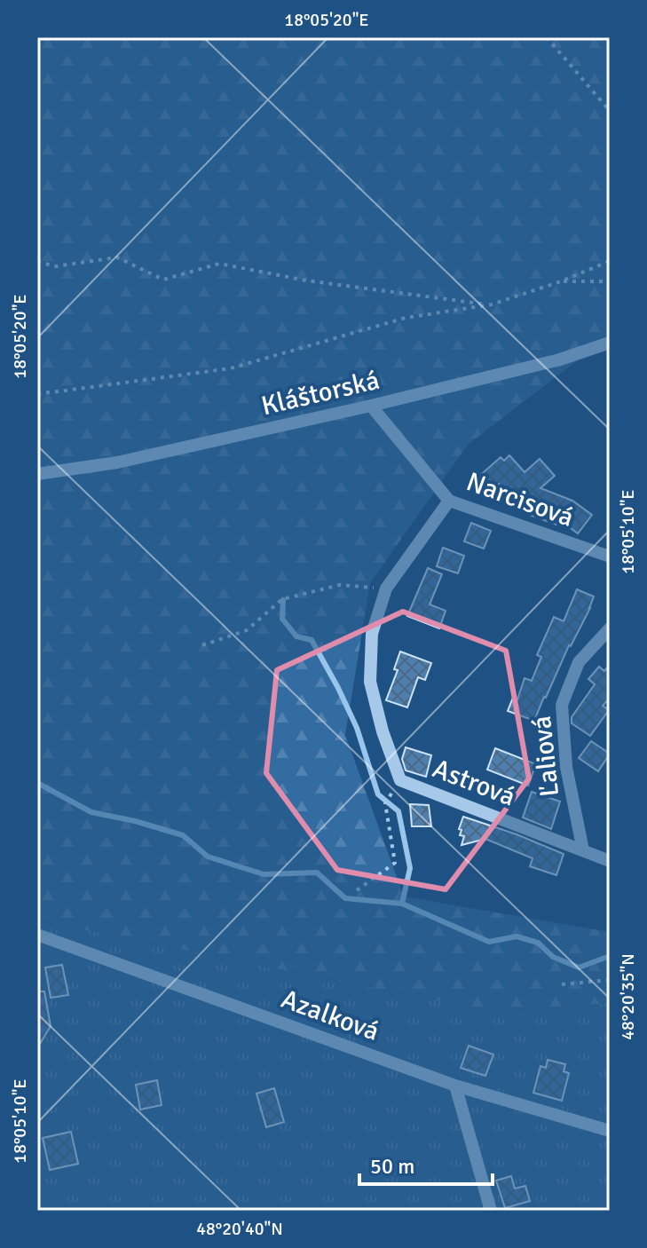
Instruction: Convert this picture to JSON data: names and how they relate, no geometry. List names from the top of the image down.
{
  "streets": {
    "street": [
      "Kláštorská",
      "Narcisová",
      "Ľaliová",
      "Astrová",
      "Azalková"
    ]
  },
  "crossings": [
    ["Kláštorská", "Narcisová"],
    ["Ľaliová", "Astrová"]
  ],
  "scale_bar": "50 m",
  "coordinates": [
    "18°05'20\"E",
    "18°05'10\"E",
    "48°20'35\"N",
    "48°20'40\"N"
  ]
}
